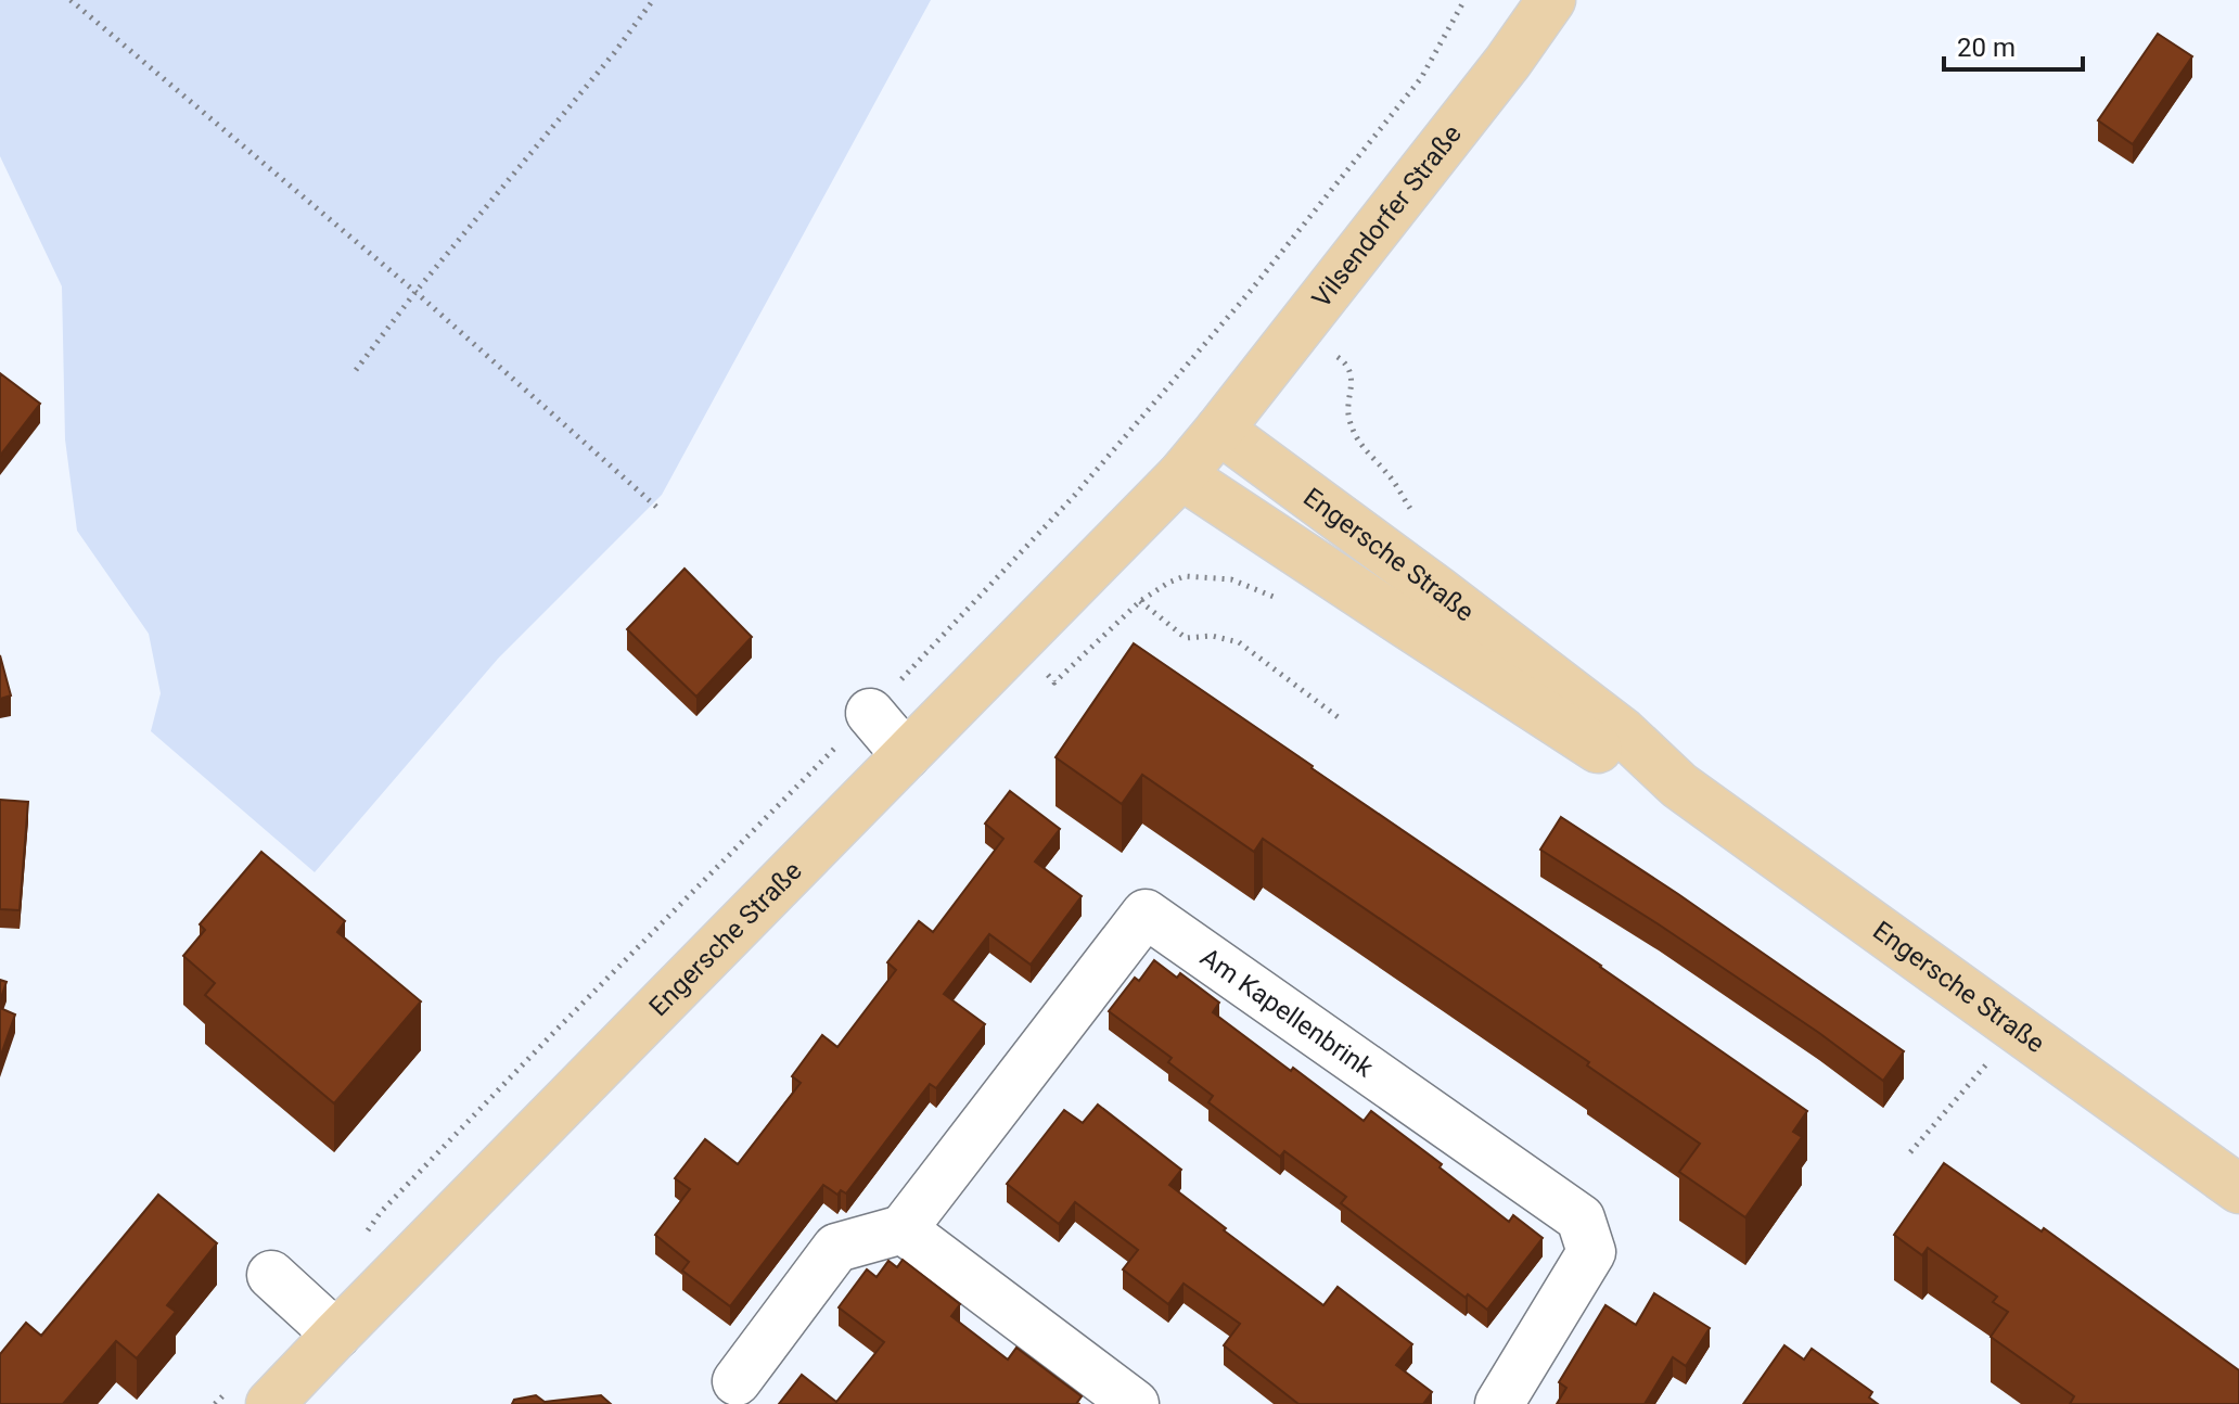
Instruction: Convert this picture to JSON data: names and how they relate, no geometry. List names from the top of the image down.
{
  "streets": {
    "main road": ["Vilsendorfer Straße", "Engersche Straße"],
    "street": ["Am Kapellenbrink"]
  },
  "crossings": [
    ["Vilsendorfer Straße", "Engersche Straße"]
  ],
  "scale_bar": "20 m"
}
